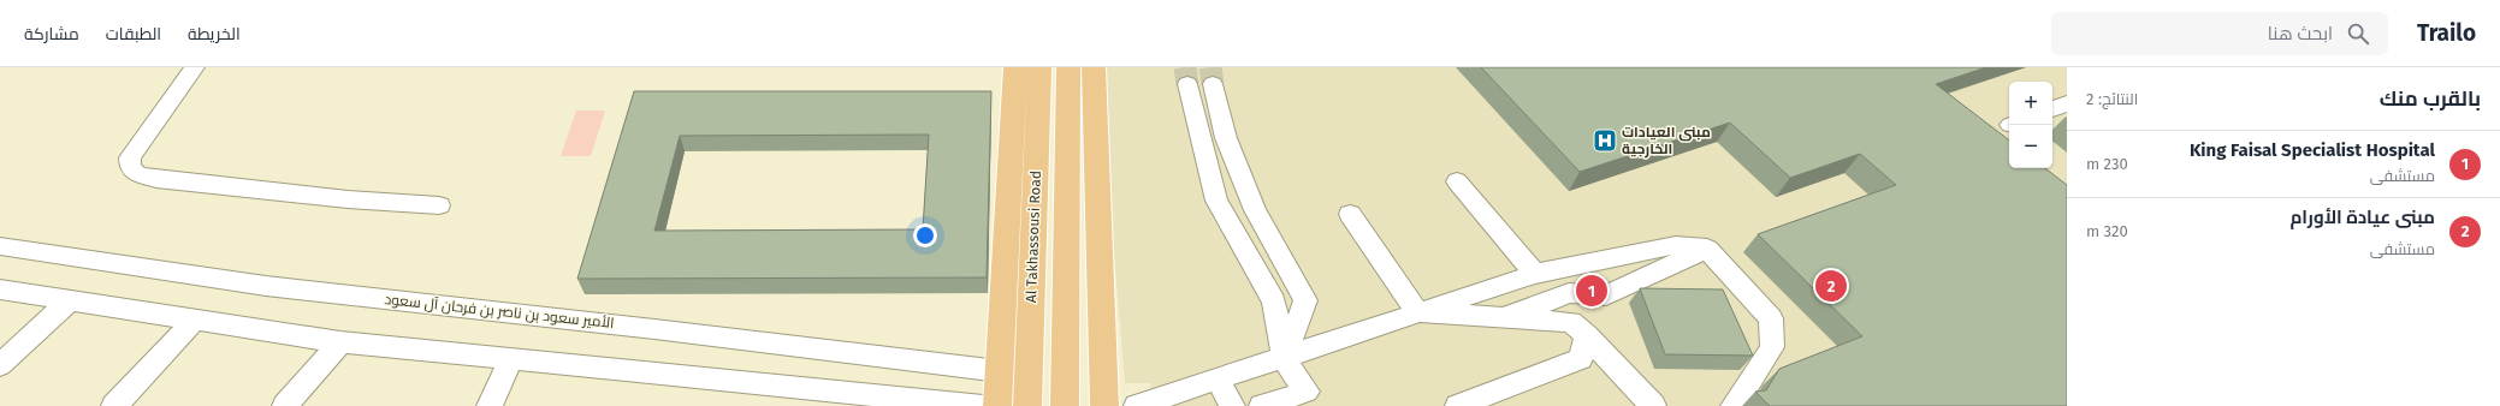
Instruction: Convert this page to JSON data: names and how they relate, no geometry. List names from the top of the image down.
{
  "streets": {
    "main road": ["Al Takhassousi Road"],
    "street": ["الأمير سعود بن ناصر بن فرحان آل سعود"]
  },
  "places": {
    "hospital": ["مبنى العيادات الخارجية"]
  },
  "page": {
    "header": "Trailo",
    "search": "ابحث هنا",
    "nav": ["الخريطة", "الطبقات", "مشاركة"],
    "heading": ["بالقرب منك", "النتائج: 2"],
    "map_buttons": ["+", "−"],
    "list": [
      {
        "mark": "1",
        "name": "King Faisal Specialist Hospital",
        "note": "مستشفى",
        "value": "230 m"
      },
      {
        "mark": "2",
        "name": "مبنى عيادة الأورام",
        "note": "مستشفى",
        "value": "320 m"
      }
    ],
    "pins": ["2", "1"]
  }
}
